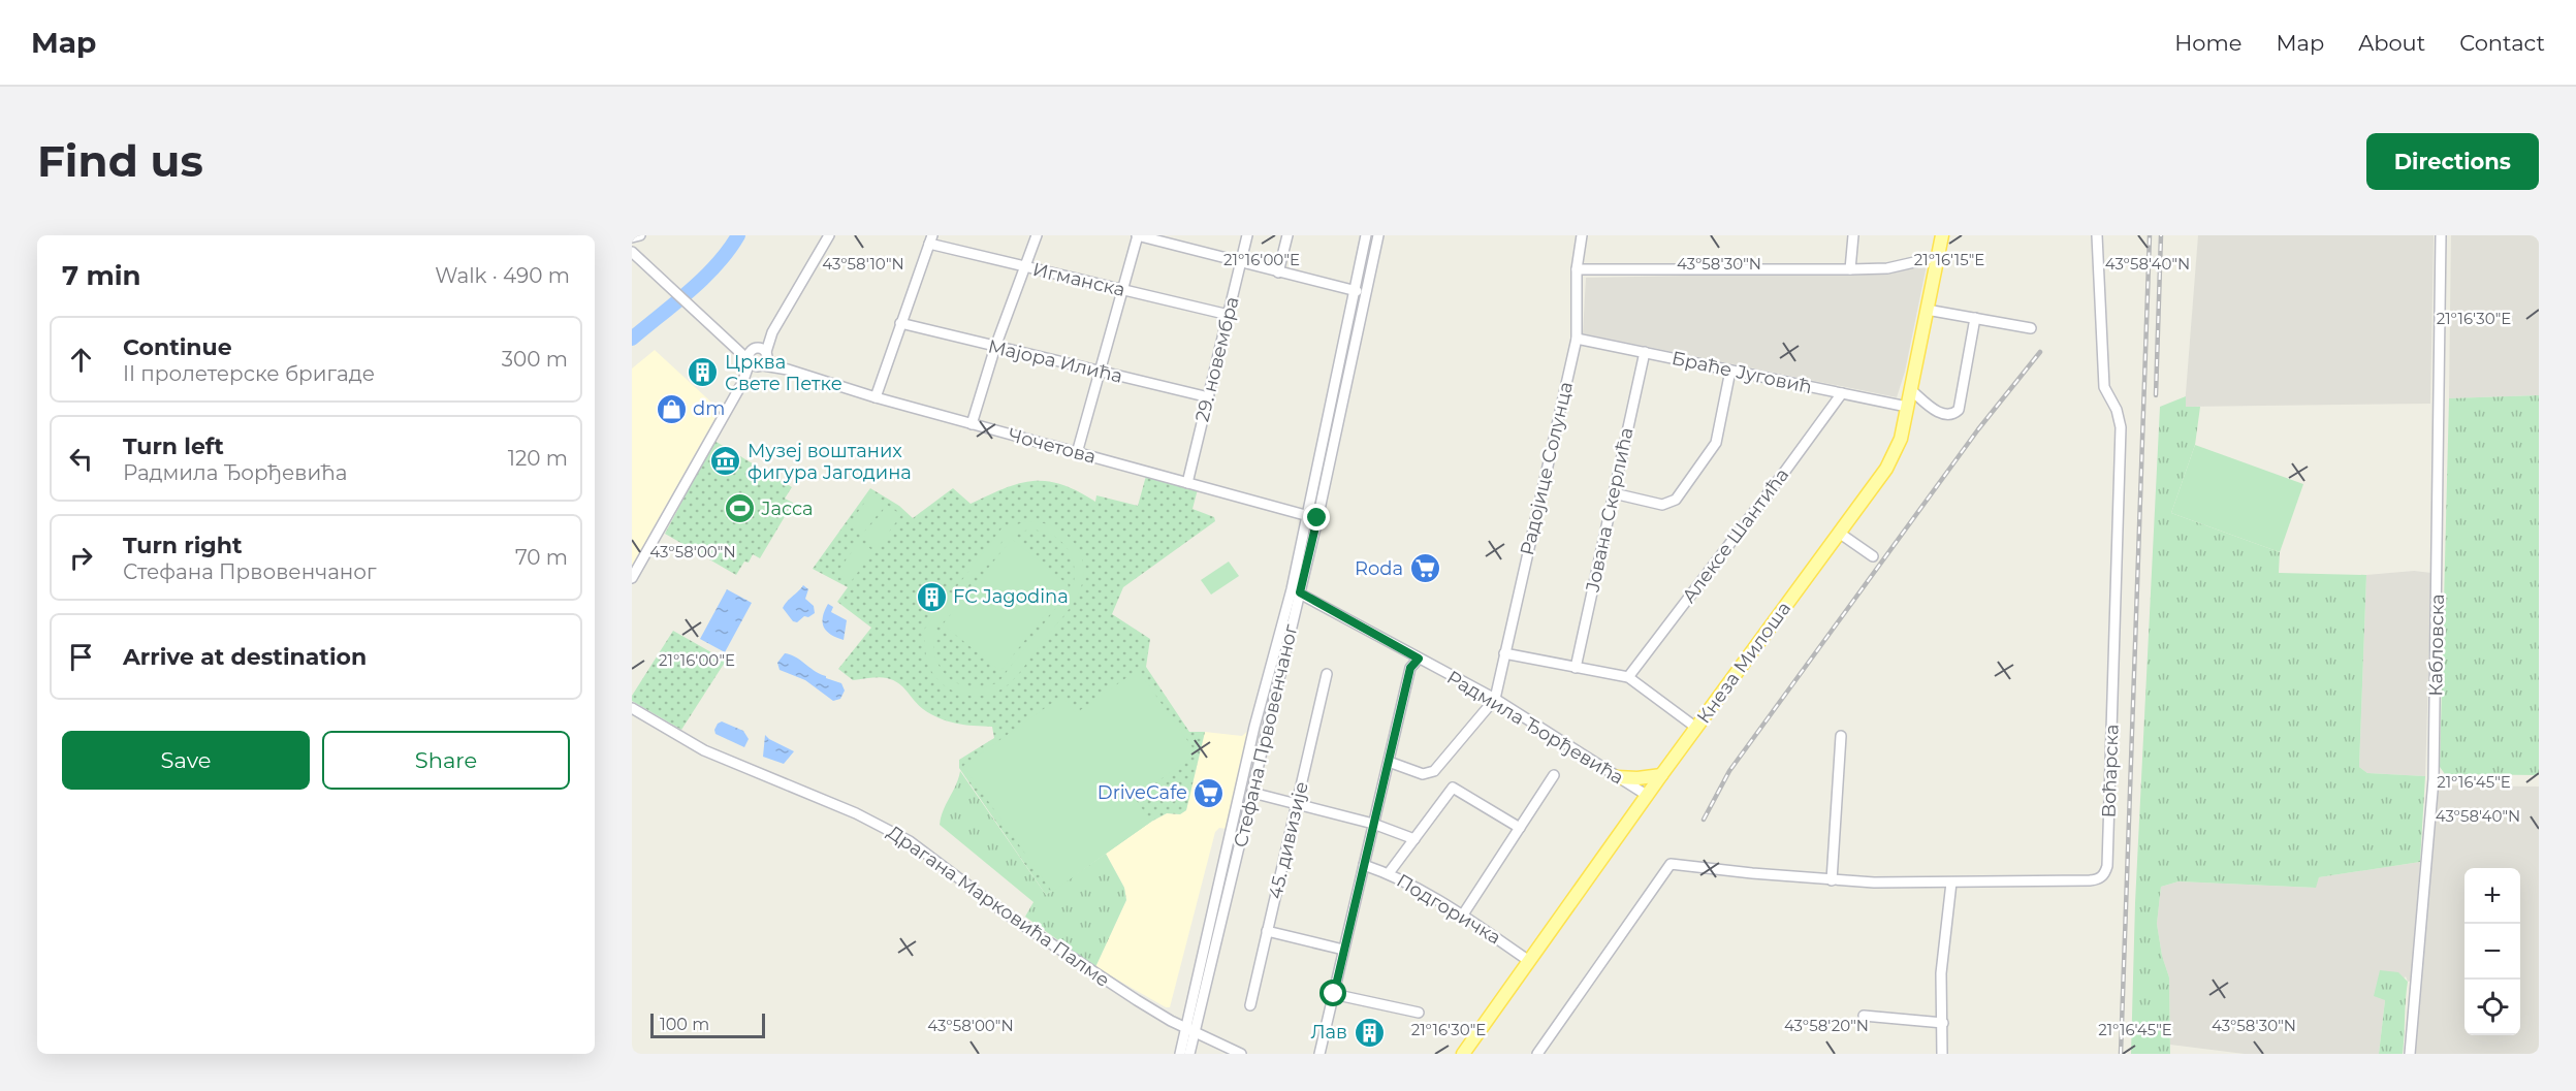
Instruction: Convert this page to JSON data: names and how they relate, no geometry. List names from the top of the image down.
{
  "streets": {
    "main road": ["Кнеза Милоша"],
    "street": [
      "Игманска",
      "29. новембра",
      "Мајора Илића",
      "Браће Југовић",
      "Чочетова",
      "Радојице Солунца",
      "Јована Скерлића",
      "Алексе Шантића",
      "Кабловска",
      "Радмила Ђорђевића",
      "Стефана Првовенчаног",
      "Воћарска",
      "45. дивизије",
      "Драгана Марковића Палме",
      "Подгоричка"
    ]
  },
  "crossings": [
    ["Игманска", "29. новембра"],
    ["29. новембра", "Мајора Илића"],
    ["29. новембра", "Чочетова"],
    ["Браће Југовић", "Радојице Солунца"],
    ["Браће Југовић", "Јована Скерлића"],
    ["Браће Југовић", "Алексе Шантића"],
    ["Браће Југовић", "Кнеза Милоша"],
    ["Чочетова", "Стефана Првовенчаног"],
    ["Радојице Солунца", "Радмила Ђорђевића"],
    ["Кнеза Милоша", "Радмила Ђорђевића"],
    ["Кнеза Милоша", "Подгоричка"],
    ["Радмила Ђорђевића", "Стефана Првовенчаног"],
    ["Стефана Првовенчаног", "Драгана Марковића Палме"]
  ],
  "places": {
    "building": ["Црква Свете Петке", "FC Jagodina", "Лав"],
    "shop": ["dm"],
    "museum": ["Музеј воштаних фигура Јагодина"],
    "sports": ["Јасса"],
    "supermarket": ["Roda", "DriveCafe"]
  },
  "scale_bar": "100 m",
  "page": {
    "header": "Map",
    "nav": [
      "Home",
      "Map",
      "About",
      "Contact"
    ],
    "buttons": [
      "Directions",
      ["Save", "Share"]
    ],
    "title": "Find us",
    "heading": ["7 min", "Walk · 490 m"],
    "list": [
      ["Continue", "II пролетерске бригаде", "300 m"],
      ["Turn left", "Радмила Ђорђевића", "120 m"],
      ["Turn right", "Стефана Првовенчаног", "70 m"],
      "Arrive at destination"
    ],
    "map_buttons": ["+", "−"],
    "scale": "100 m"
  },
  "coordinates": [
    "21°16'00\"E",
    "21°16'15\"E",
    "43°58'30\"N",
    "43°58'10\"N",
    "43°58'40\"N",
    "21°16'30\"E",
    "43°58'00\"N",
    "21°16'45\"E",
    "43°58'20\"N"
  ]
}
